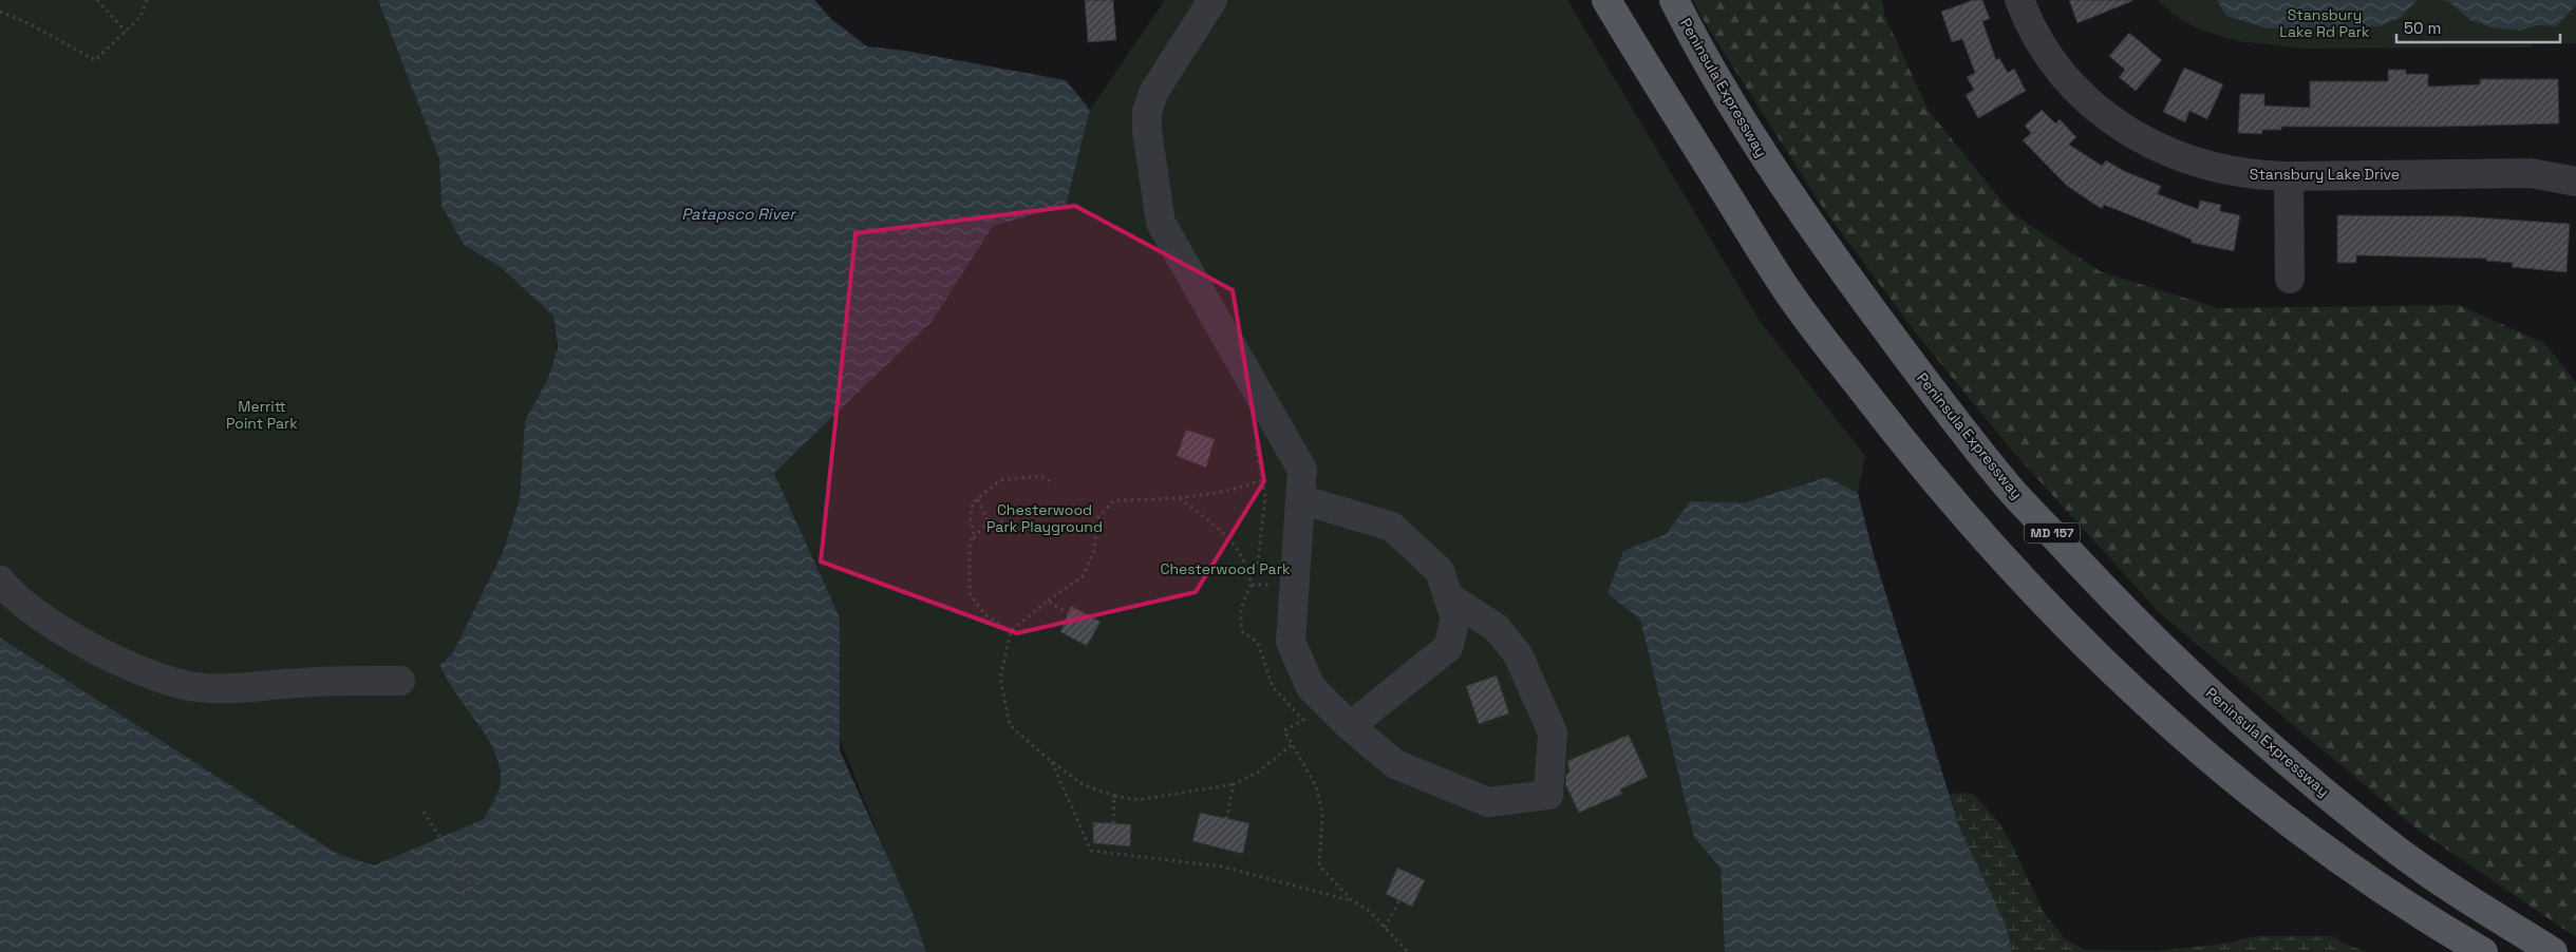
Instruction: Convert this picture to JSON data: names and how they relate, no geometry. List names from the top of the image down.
{
  "streets": {
    "main road": ["Peninsula Expressway", "MD 157"],
    "street": ["Stansbury Lake Drive"]
  },
  "water": ["Patapsco River"],
  "parks": [
    "Stansbury Lake Rd Park",
    "Merritt Point Park",
    "Chesterwood Park Playground",
    "Chesterwood Park"
  ],
  "scale_bar": "50 m"
}
